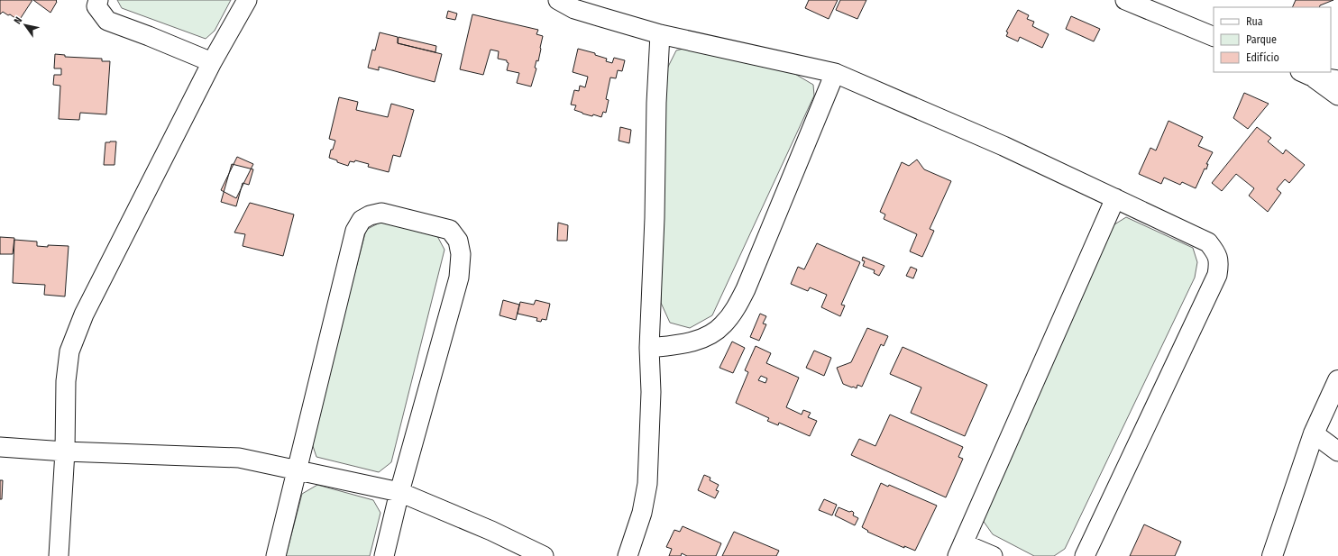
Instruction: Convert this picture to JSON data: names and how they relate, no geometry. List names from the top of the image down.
{
  "legend": ["Rua", "Parque", "Edifício"],
  "north": "top left"
}
